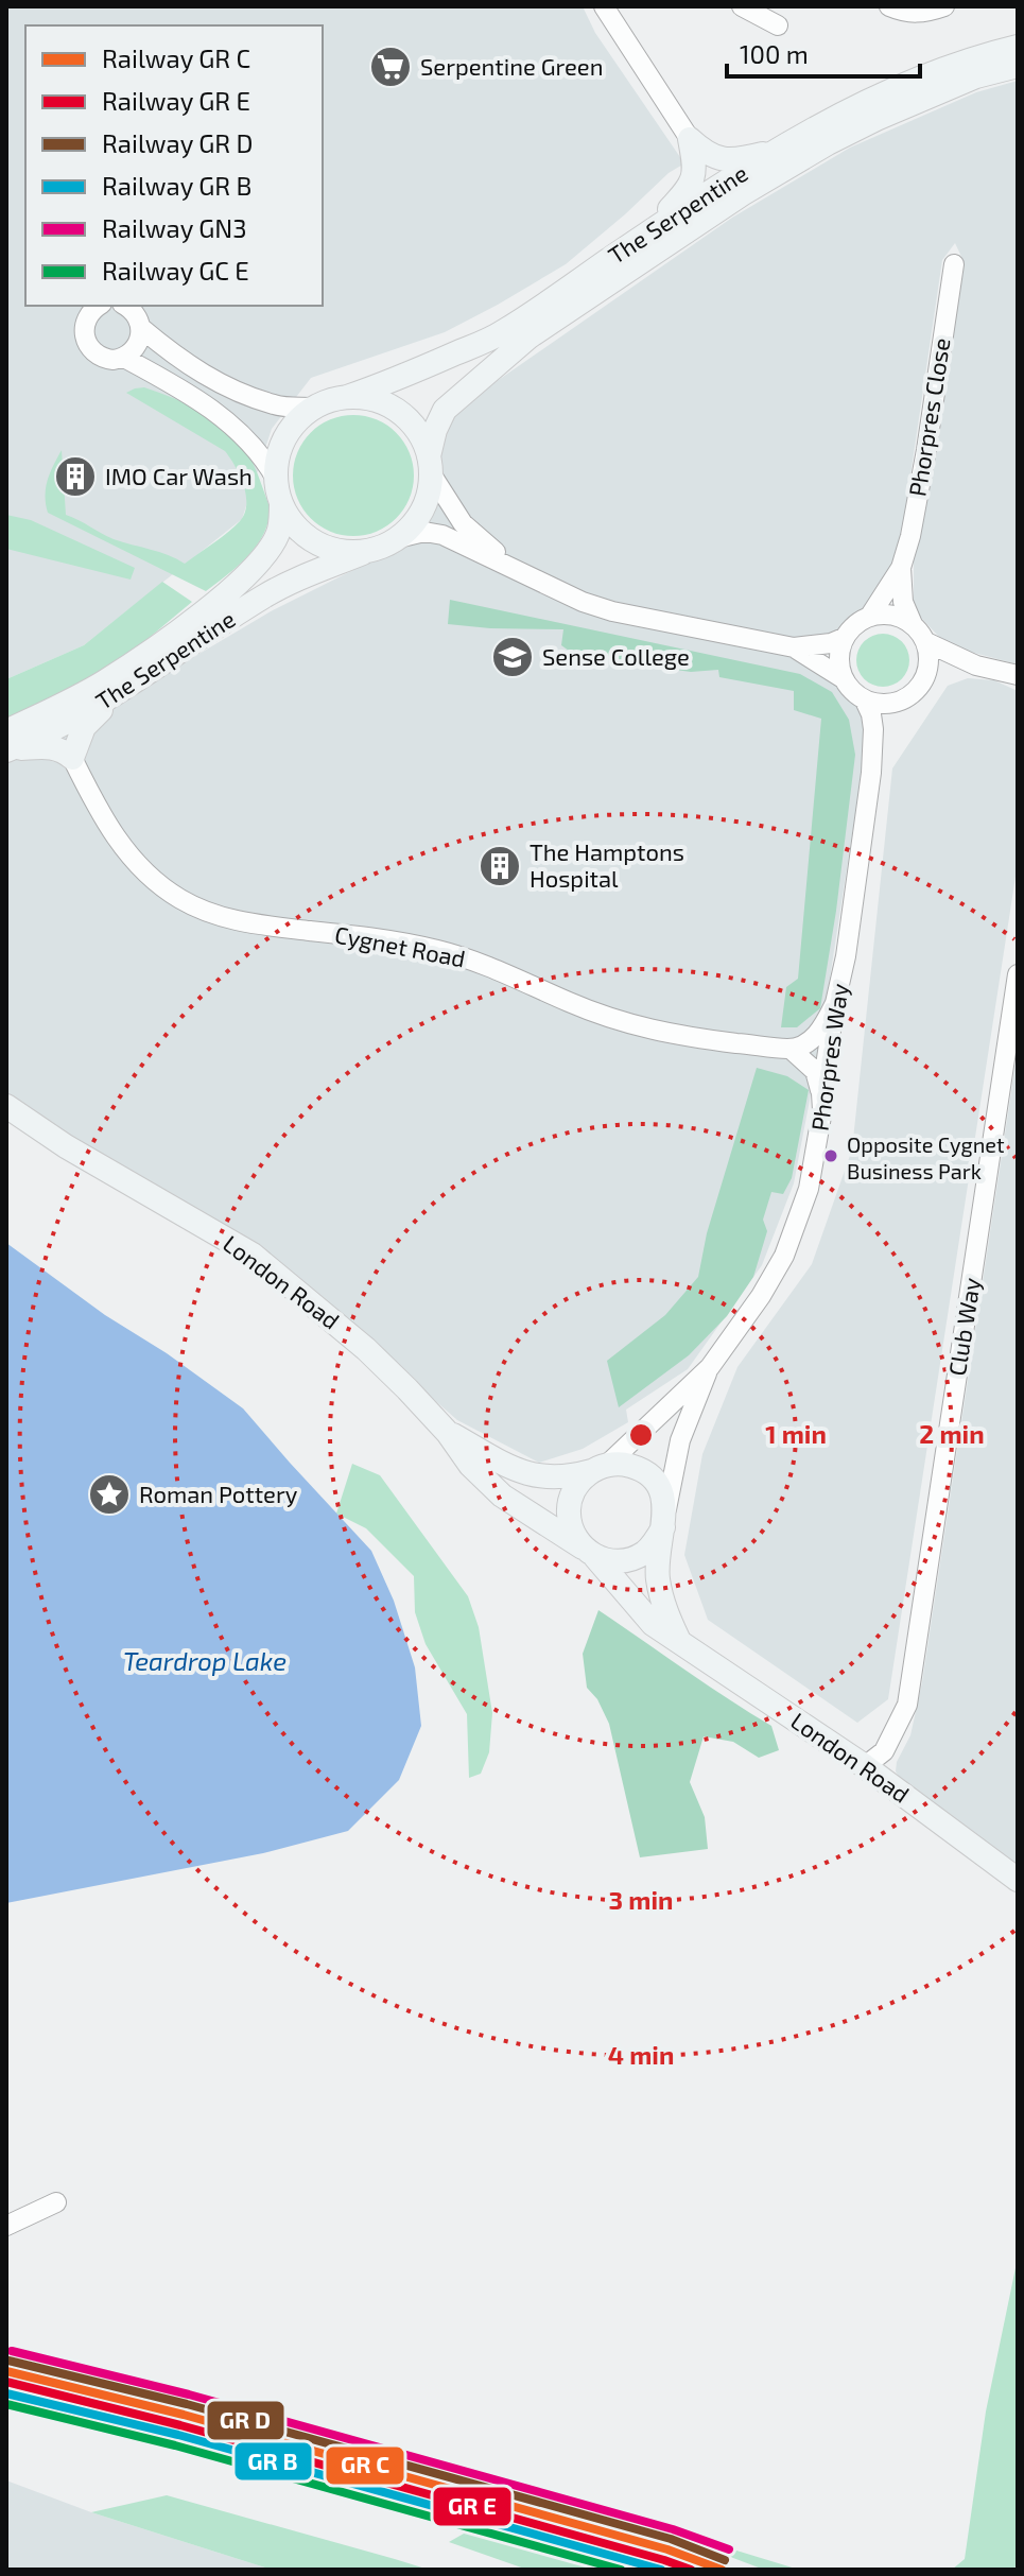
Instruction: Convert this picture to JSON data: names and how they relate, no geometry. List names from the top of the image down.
{
  "streets": {
    "main road": ["The Serpentine", "London Road"],
    "street": [
      "Phorpres Close",
      "Cygnet Road",
      "Phorpres Way",
      "Club Way"
    ]
  },
  "crossings": [
    ["Phorpres Close", "Phorpres Way"],
    ["Phorpres Way", "London Road"],
    ["London Road", "Club Way"]
  ],
  "water": ["Teardrop Lake"],
  "places": {
    "supermarket": ["Serpentine Green"],
    "building": ["IMO Car Wash", "The Hamptons Hospital"],
    "school or university": ["Sense College"],
    "other": ["Opposite Cygnet Business Park"],
    "place": ["Roman Pottery"]
  },
  "lines": ["rail line GN3"],
  "legend": [
    "Railway GR C",
    "Railway GR E",
    "Railway GR D",
    "Railway GR B",
    "Railway GN3",
    "Railway GC E"
  ],
  "scale_bar": "100 m",
  "rings": [
    "1 min",
    "2 min",
    "3 min",
    "4 min"
  ]
}
